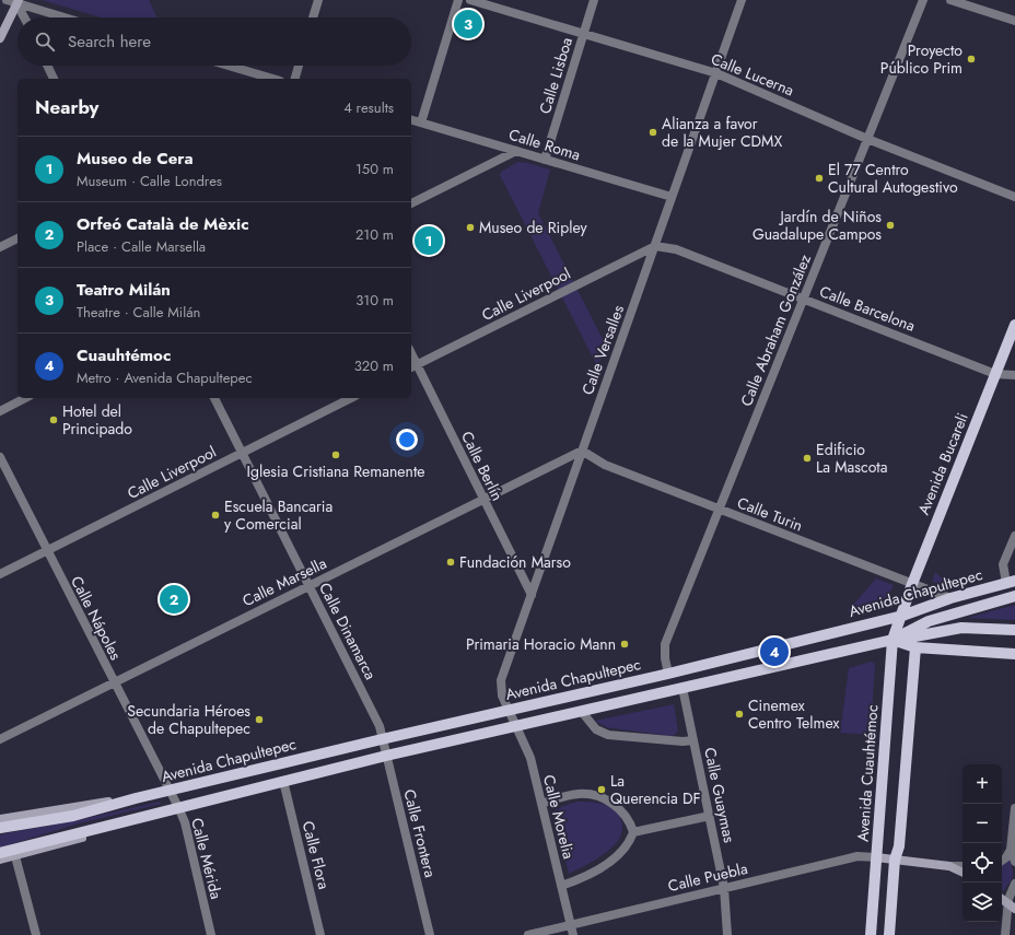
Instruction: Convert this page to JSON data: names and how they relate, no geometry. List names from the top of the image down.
{
  "streets": {
    "main road": [
      "Avenida Bucareli",
      "Avenida Chapultepec",
      "Avenida Cuauhtémoc",
      "Calle Puebla"
    ],
    "street": [
      "Calle Lucerna",
      "Calle Lisboa",
      "Calle Roma",
      "Calle Liverpool",
      "Calle Barcelona",
      "Calle Abraham González",
      "Calle Versalles",
      "Calle Berlín",
      "Calle Turin",
      "Calle Marsella",
      "Calle Nápoles",
      "Calle Dinamarca",
      "Calle Guaymas",
      "Calle Morelia",
      "Calle Frontera",
      "Calle Flora",
      "Calle Mérida"
    ]
  },
  "crossings": [
    ["Calle Lucerna", "Calle Lisboa"],
    ["Calle Lucerna", "Calle Abraham González"],
    ["Calle Lucerna", "Calle Versalles"],
    ["Calle Lisboa", "Calle Roma"],
    ["Calle Roma", "Calle Versalles"],
    ["Calle Liverpool", "Calle Barcelona"],
    ["Calle Liverpool", "Calle Versalles"],
    ["Calle Liverpool", "Calle Berlín"],
    ["Calle Liverpool", "Calle Nápoles"],
    ["Calle Liverpool", "Calle Dinamarca"],
    ["Calle Barcelona", "Calle Abraham González"],
    ["Calle Barcelona", "Calle Versalles"],
    ["Calle Barcelona", "Avenida Bucareli"],
    ["Calle Abraham González", "Calle Turin"],
    ["Calle Abraham González", "Avenida Chapultepec"],
    ["Calle Versalles", "Calle Berlín"],
    ["Calle Versalles", "Calle Turin"],
    ["Calle Versalles", "Calle Marsella"],
    ["Calle Versalles", "Avenida Chapultepec"],
    ["Calle Versalles", "Calle Morelia"],
    ["Avenida Bucareli", "Calle Turin"],
    ["Avenida Bucareli", "Avenida Chapultepec"],
    ["Avenida Bucareli", "Avenida Cuauhtémoc"],
    ["Calle Berlín", "Calle Marsella"],
    ["Calle Turin", "Calle Marsella"],
    ["Calle Turin", "Avenida Chapultepec"],
    ["Calle Marsella", "Calle Nápoles"],
    ["Calle Marsella", "Calle Dinamarca"],
    ["Avenida Chapultepec", "Calle Nápoles"],
    ["Avenida Chapultepec", "Calle Dinamarca"],
    ["Avenida Chapultepec", "Avenida Cuauhtémoc"],
    ["Avenida Chapultepec", "Calle Guaymas"],
    ["Avenida Chapultepec", "Calle Morelia"],
    ["Avenida Chapultepec", "Calle Frontera"],
    ["Avenida Chapultepec", "Calle Flora"],
    ["Avenida Chapultepec", "Calle Mérida"],
    ["Calle Nápoles", "Calle Mérida"],
    ["Calle Dinamarca", "Calle Frontera"],
    ["Avenida Cuauhtémoc", "Calle Puebla"],
    ["Calle Guaymas", "Calle Puebla"],
    ["Calle Morelia", "Calle Puebla"]
  ],
  "places": [
    "Proyecto Público Prim",
    "Alianza a favor de la Mujer CDMX",
    "El 77 Centro Cultural Autogestivo",
    "Jardín de Niños Guadalupe Campos",
    "Museo de Ripley",
    "Hotel del Principado",
    "Iglesia Cristiana Remanente",
    "Edificio La Mascota",
    "Escuela Bancaria y Comercial",
    "Fundación Marso",
    "Primaria Horacio Mann",
    "Cinemex Centro Telmex",
    "Secundaria Héroes de Chapultepec",
    "La Querencia DF"
  ],
  "page": {
    "pins": [
      "3",
      "1",
      "2",
      "4"
    ],
    "search": "Search here",
    "heading": ["Nearby", "4 results"],
    "list": [
      {
        "mark": "1",
        "name": "Museo de Cera",
        "note": "Museum · Calle Londres",
        "value": "150 m"
      },
      {
        "mark": "2",
        "name": "Orfeó Català de Mèxic",
        "note": "Place · Calle Marsella",
        "value": "210 m"
      },
      {
        "mark": "3",
        "name": "Teatro Milán",
        "note": "Theatre · Calle Milán",
        "value": "310 m"
      },
      {
        "mark": "4",
        "name": "Cuauhtémoc",
        "note": "Metro · Avenida Chapultepec",
        "value": "320 m"
      }
    ],
    "map_buttons": ["+", "−"]
  }
}
